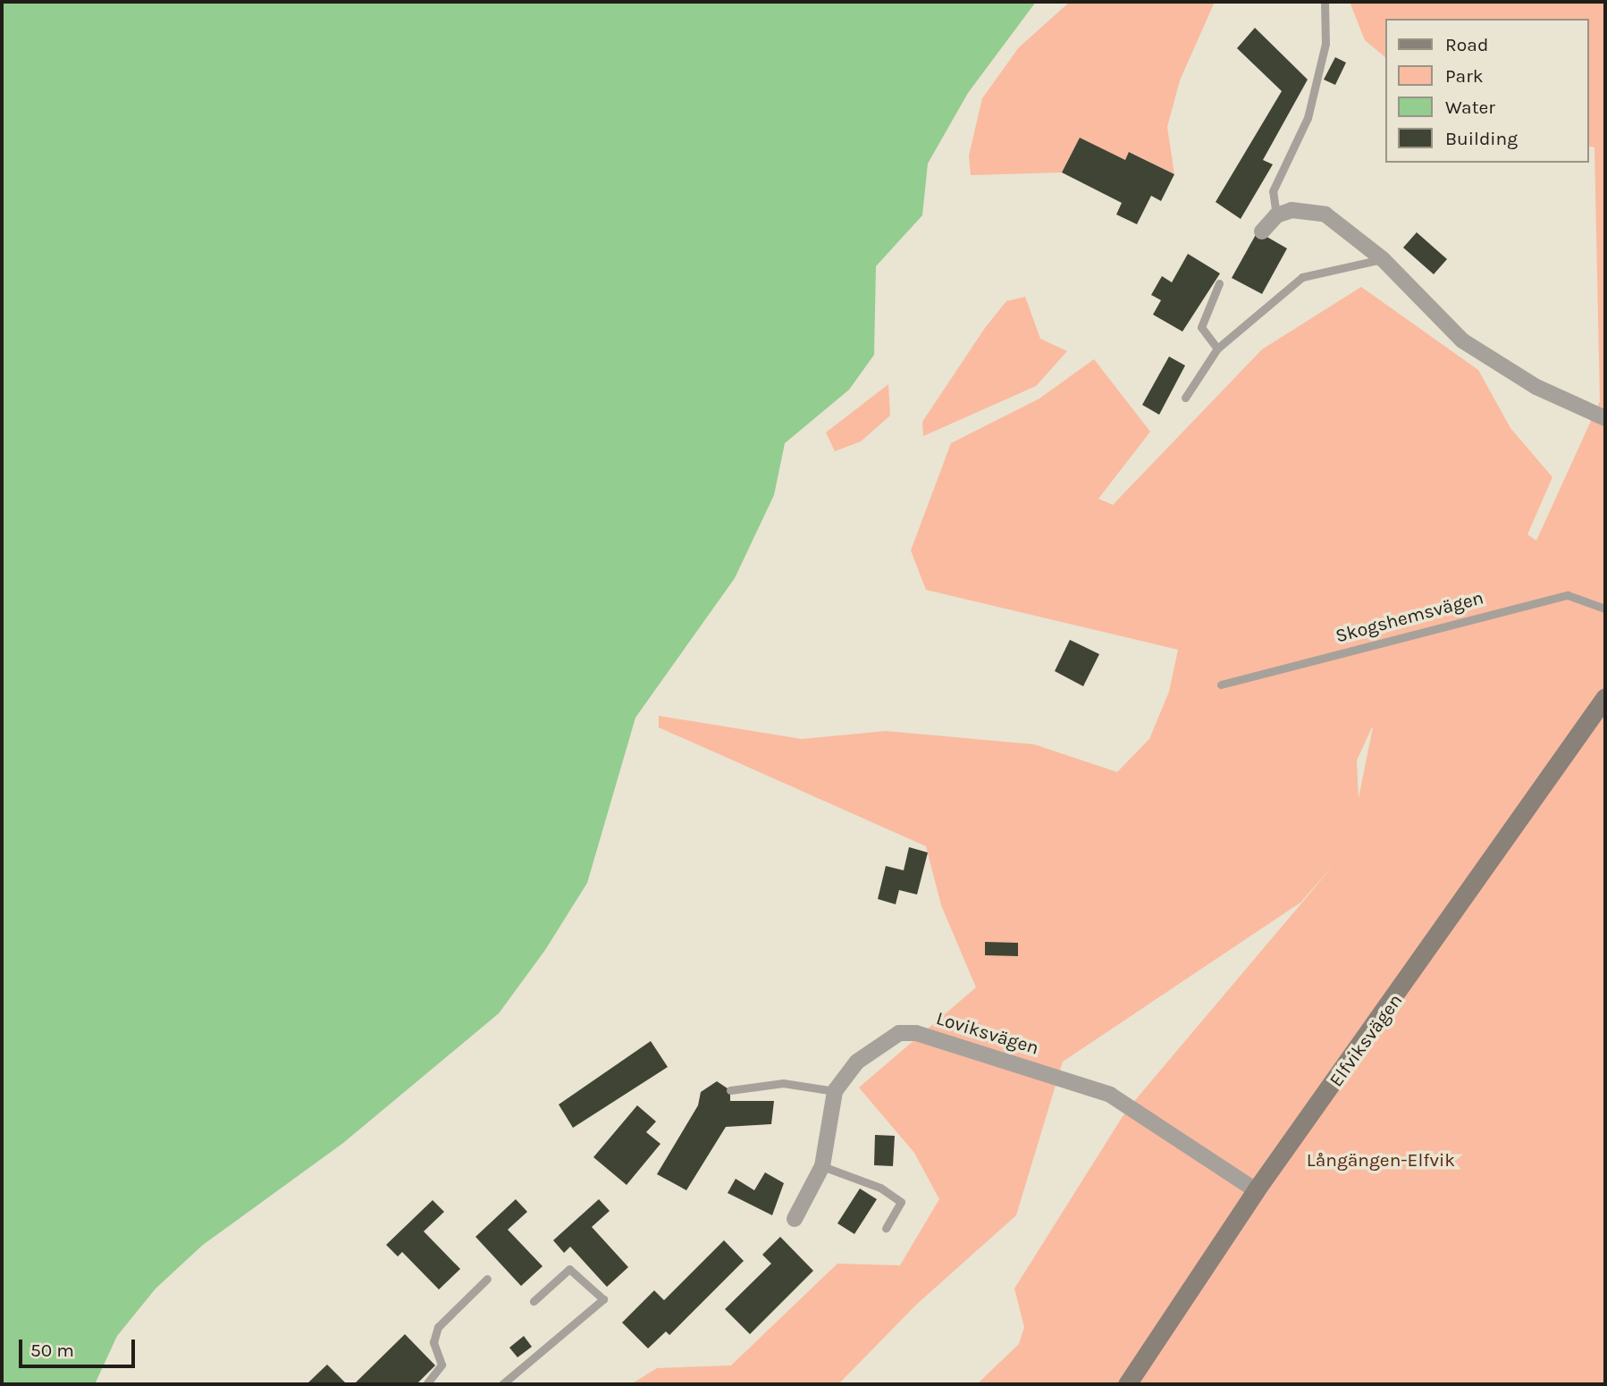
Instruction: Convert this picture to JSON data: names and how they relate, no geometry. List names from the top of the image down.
{
  "streets": {
    "street": ["Loviksvägen", "Elfviksvägen"],
    "lane": ["Skogshemsvägen"]
  },
  "crossings": [
    ["Loviksvägen", "Elfviksvägen"]
  ],
  "parks": ["Långängen-Elfvik"],
  "legend": [
    "Road",
    "Park",
    "Water",
    "Building"
  ],
  "scale_bar": "50 m"
}
